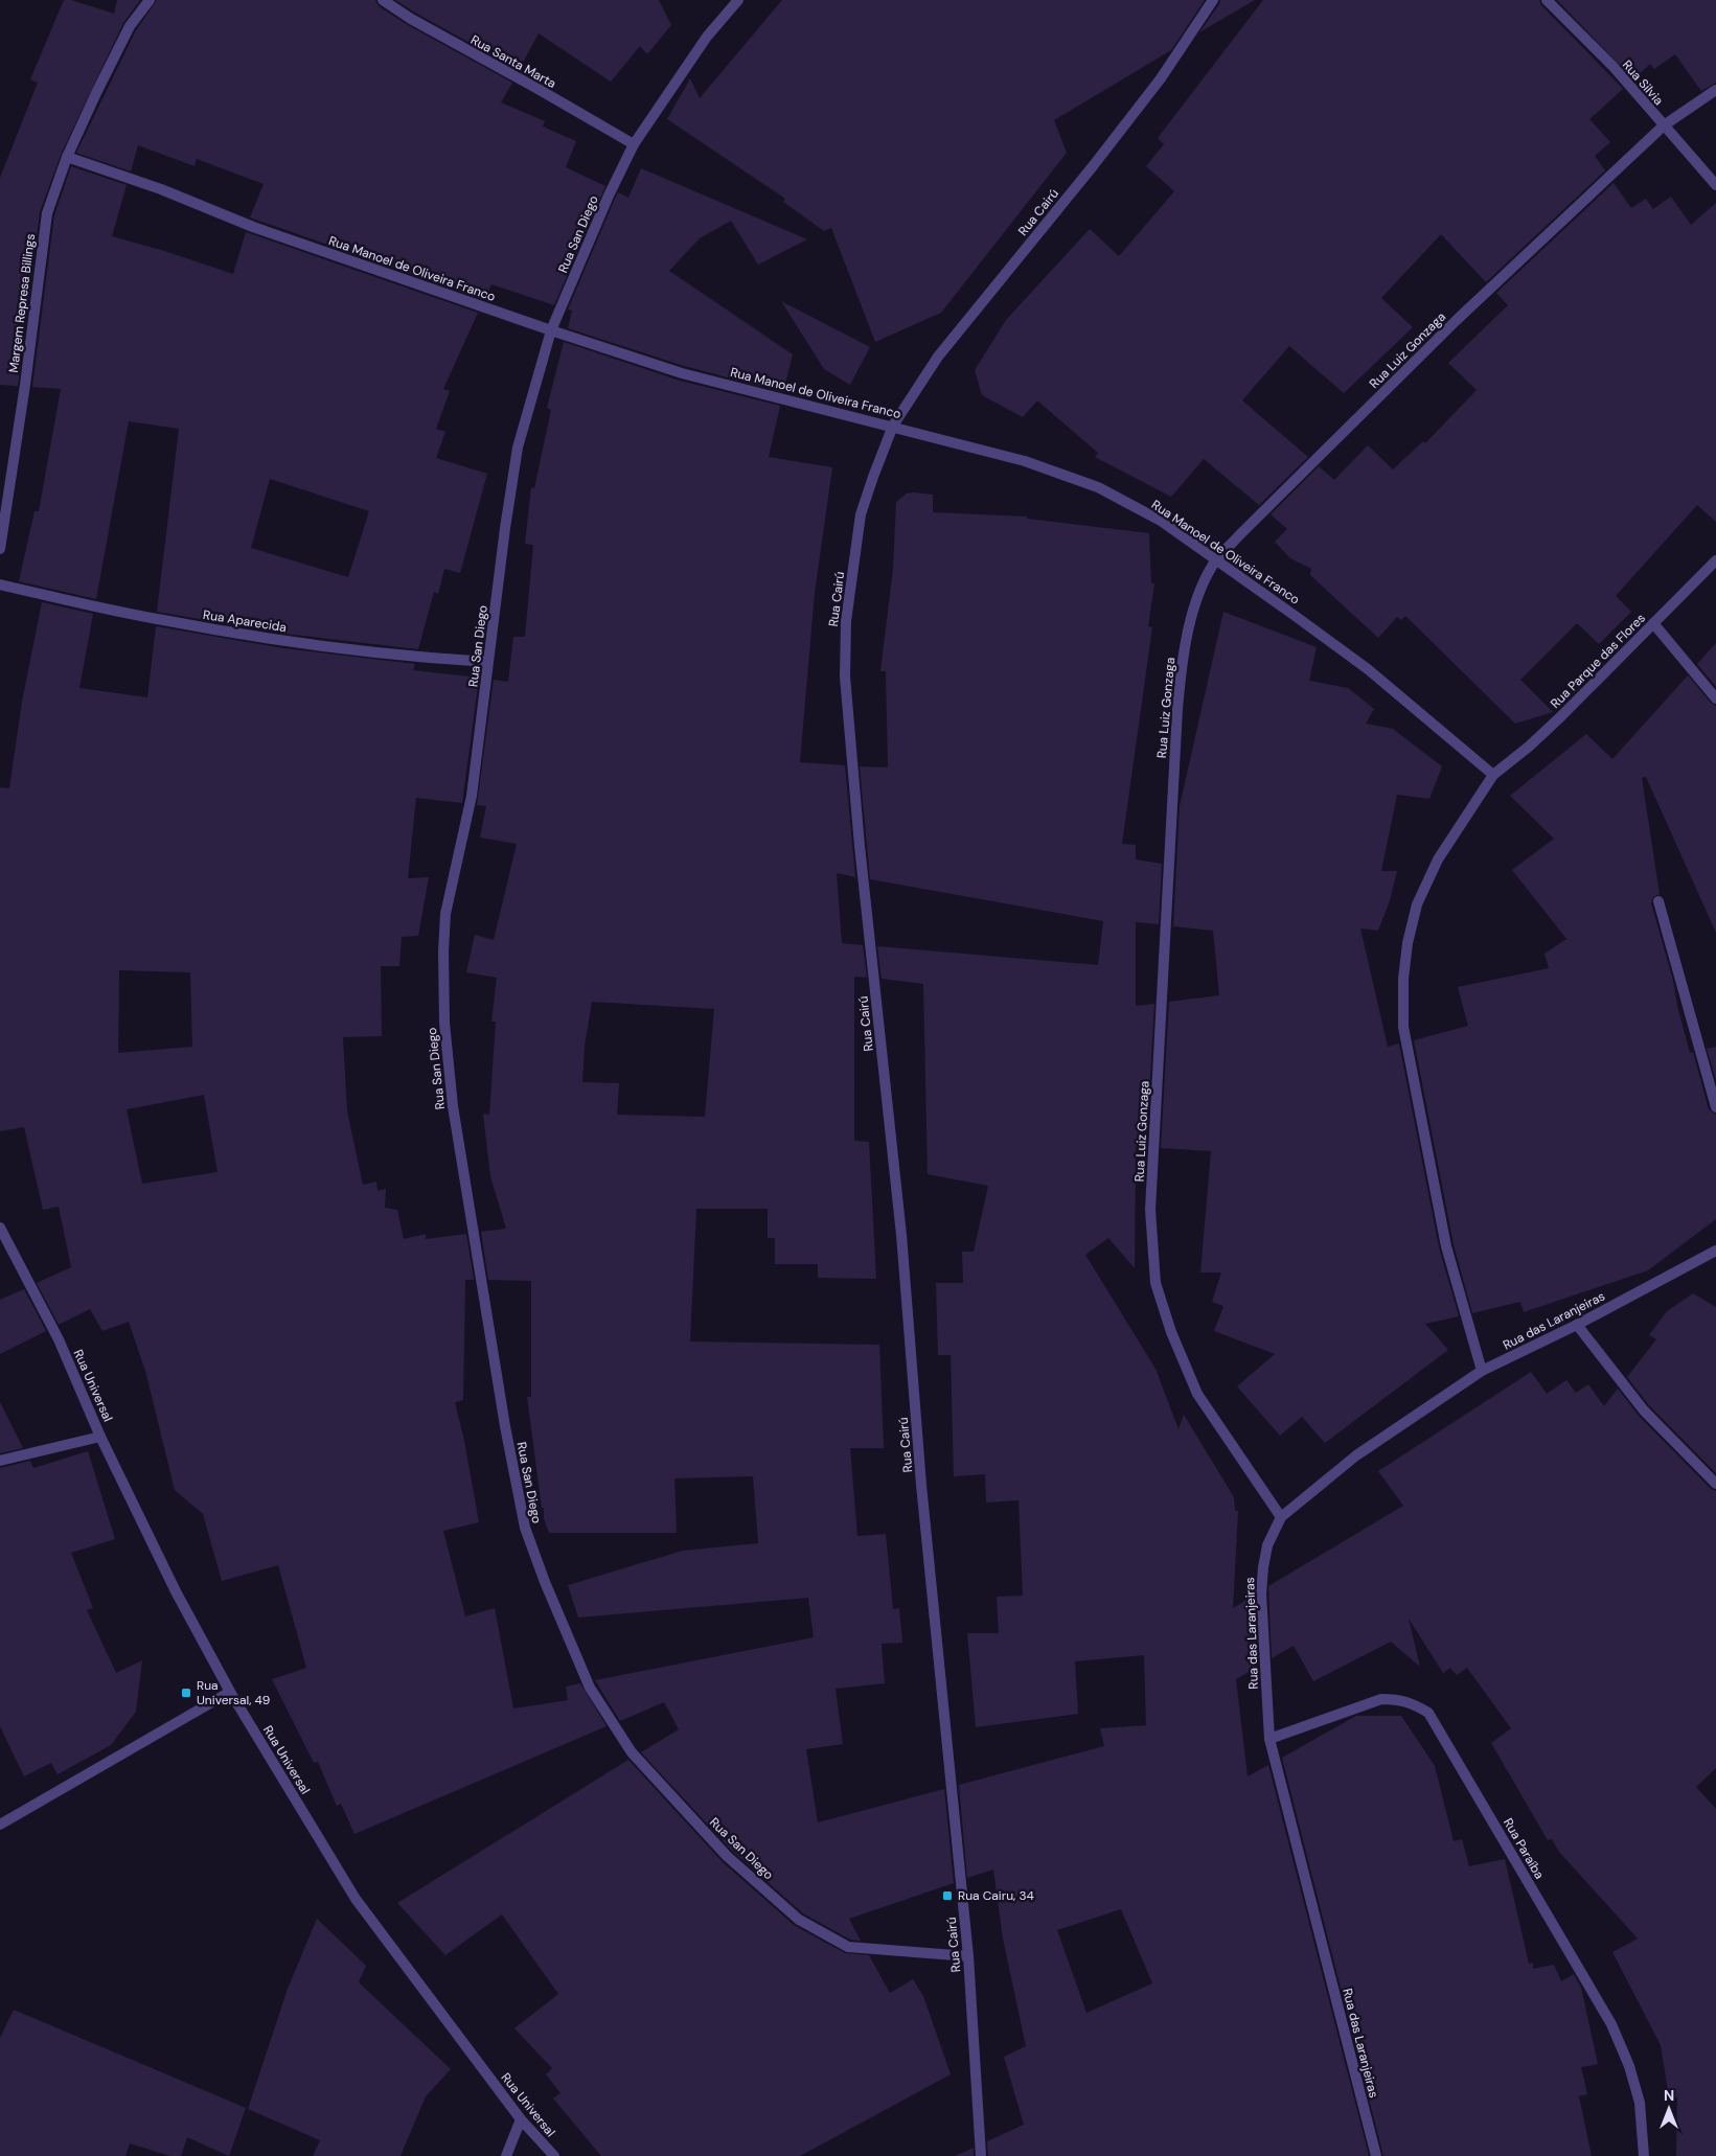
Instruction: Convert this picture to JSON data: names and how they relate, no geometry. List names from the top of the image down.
{
  "streets": {
    "street": [
      "Rua Santa Marta",
      "Rua Silvia",
      "Rua Cairú",
      "Rua San Diego",
      "Rua Manoel de Oliveira Franco",
      "Margem Represa Billings",
      "Rua Luiz Gonzaga",
      "Rua Aparecida",
      "Rua Parque das Flores",
      "Rua das Laranjeiras",
      "Rua Universal",
      "Rua Paraíba"
    ]
  },
  "crossings": [
    ["Rua Santa Marta", "Rua San Diego"],
    ["Rua Silvia", "Rua Luiz Gonzaga"],
    ["Rua Cairú", "Rua San Diego"],
    ["Rua Cairú", "Rua Manoel de Oliveira Franco"],
    ["Rua San Diego", "Rua Manoel de Oliveira Franco"],
    ["Rua San Diego", "Rua Aparecida"],
    ["Rua Manoel de Oliveira Franco", "Margem Represa Billings"],
    ["Rua Manoel de Oliveira Franco", "Rua Luiz Gonzaga"],
    ["Rua Manoel de Oliveira Franco", "Rua Parque das Flores"],
    ["Rua Luiz Gonzaga", "Rua das Laranjeiras"],
    ["Rua Parque das Flores", "Rua das Laranjeiras"],
    ["Rua das Laranjeiras", "Rua Paraíba"]
  ],
  "places": {
    "transit": ["Rua Universal, 49", "Rua Cairu, 34"]
  },
  "north": "top"
}
